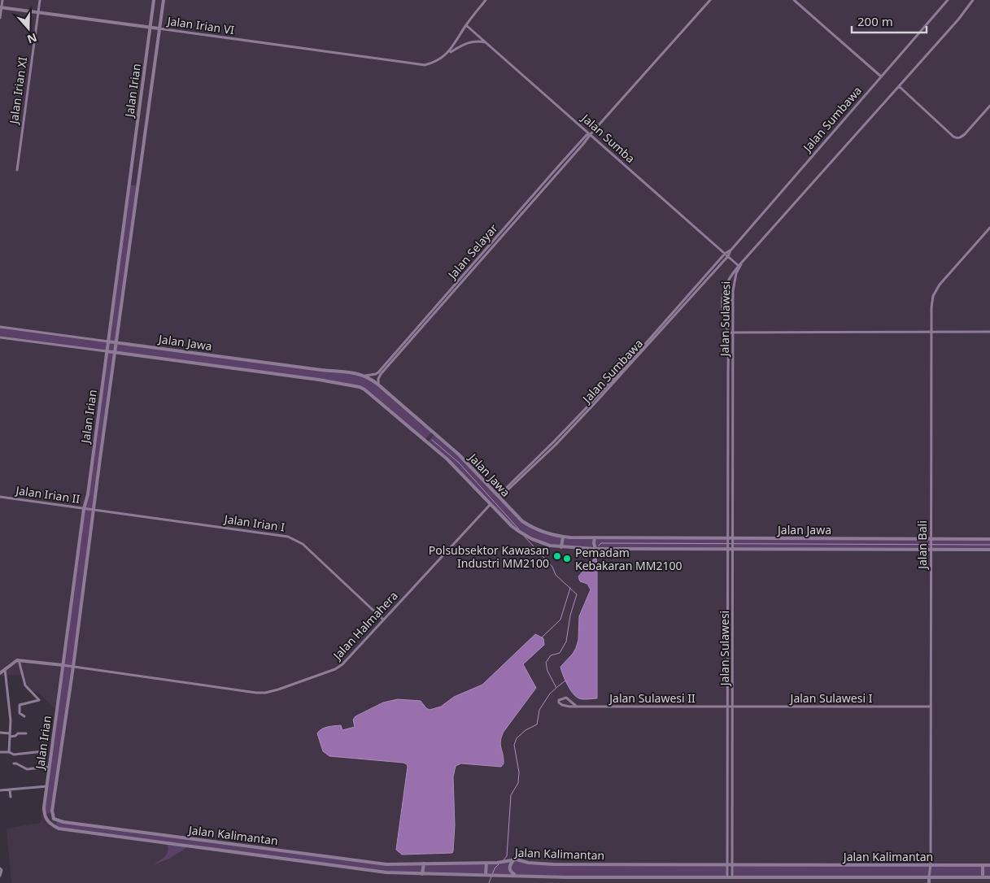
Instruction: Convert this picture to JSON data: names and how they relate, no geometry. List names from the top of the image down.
{
  "streets": {
    "street": [
      "Jalan Irian VI",
      "Jalan Irian XI",
      "Jalan Irian",
      "Jalan Sumbawa",
      "Jalan Sumba",
      "Jalan Selayar",
      "Jalan Sulawesi",
      "Jalan Jawa",
      "Jalan Irian II",
      "Jalan Irian I",
      "Jalan Bali",
      "Jalan Halmahera",
      "Jalan Sulawesi II",
      "Jalan Sulawesi I",
      "Jalan Kalimantan"
    ]
  },
  "crossings": [
    ["Jalan Irian VI", "Jalan Irian XI"],
    ["Jalan Irian VI", "Jalan Irian"],
    ["Jalan Irian VI", "Jalan Sumba"],
    ["Jalan Irian", "Jalan Jawa"],
    ["Jalan Irian", "Jalan Irian II"],
    ["Jalan Irian", "Jalan Irian I"],
    ["Jalan Irian", "Jalan Halmahera"],
    ["Jalan Sumbawa", "Jalan Sumba"],
    ["Jalan Sumbawa", "Jalan Jawa"],
    ["Jalan Sumba", "Jalan Selayar"],
    ["Jalan Sumba", "Jalan Sulawesi"],
    ["Jalan Selayar", "Jalan Jawa"],
    ["Jalan Sulawesi", "Jalan Jawa"],
    ["Jalan Sulawesi", "Jalan Sulawesi II"],
    ["Jalan Sulawesi", "Jalan Sulawesi I"],
    ["Jalan Sulawesi", "Jalan Kalimantan"],
    ["Jalan Jawa", "Jalan Bali"],
    ["Jalan Jawa", "Jalan Halmahera"],
    ["Jalan Irian II", "Jalan Irian I"],
    ["Jalan Irian I", "Jalan Halmahera"],
    ["Jalan Bali", "Jalan Sulawesi I"],
    ["Jalan Bali", "Jalan Kalimantan"],
    ["Jalan Sulawesi II", "Jalan Sulawesi I"]
  ],
  "places": ["Polsubsektor Kawasan Industri MM2100", "Pemadam Kebakaran MM2100"],
  "scale_bar": "200 m",
  "north": "bottom"
}
